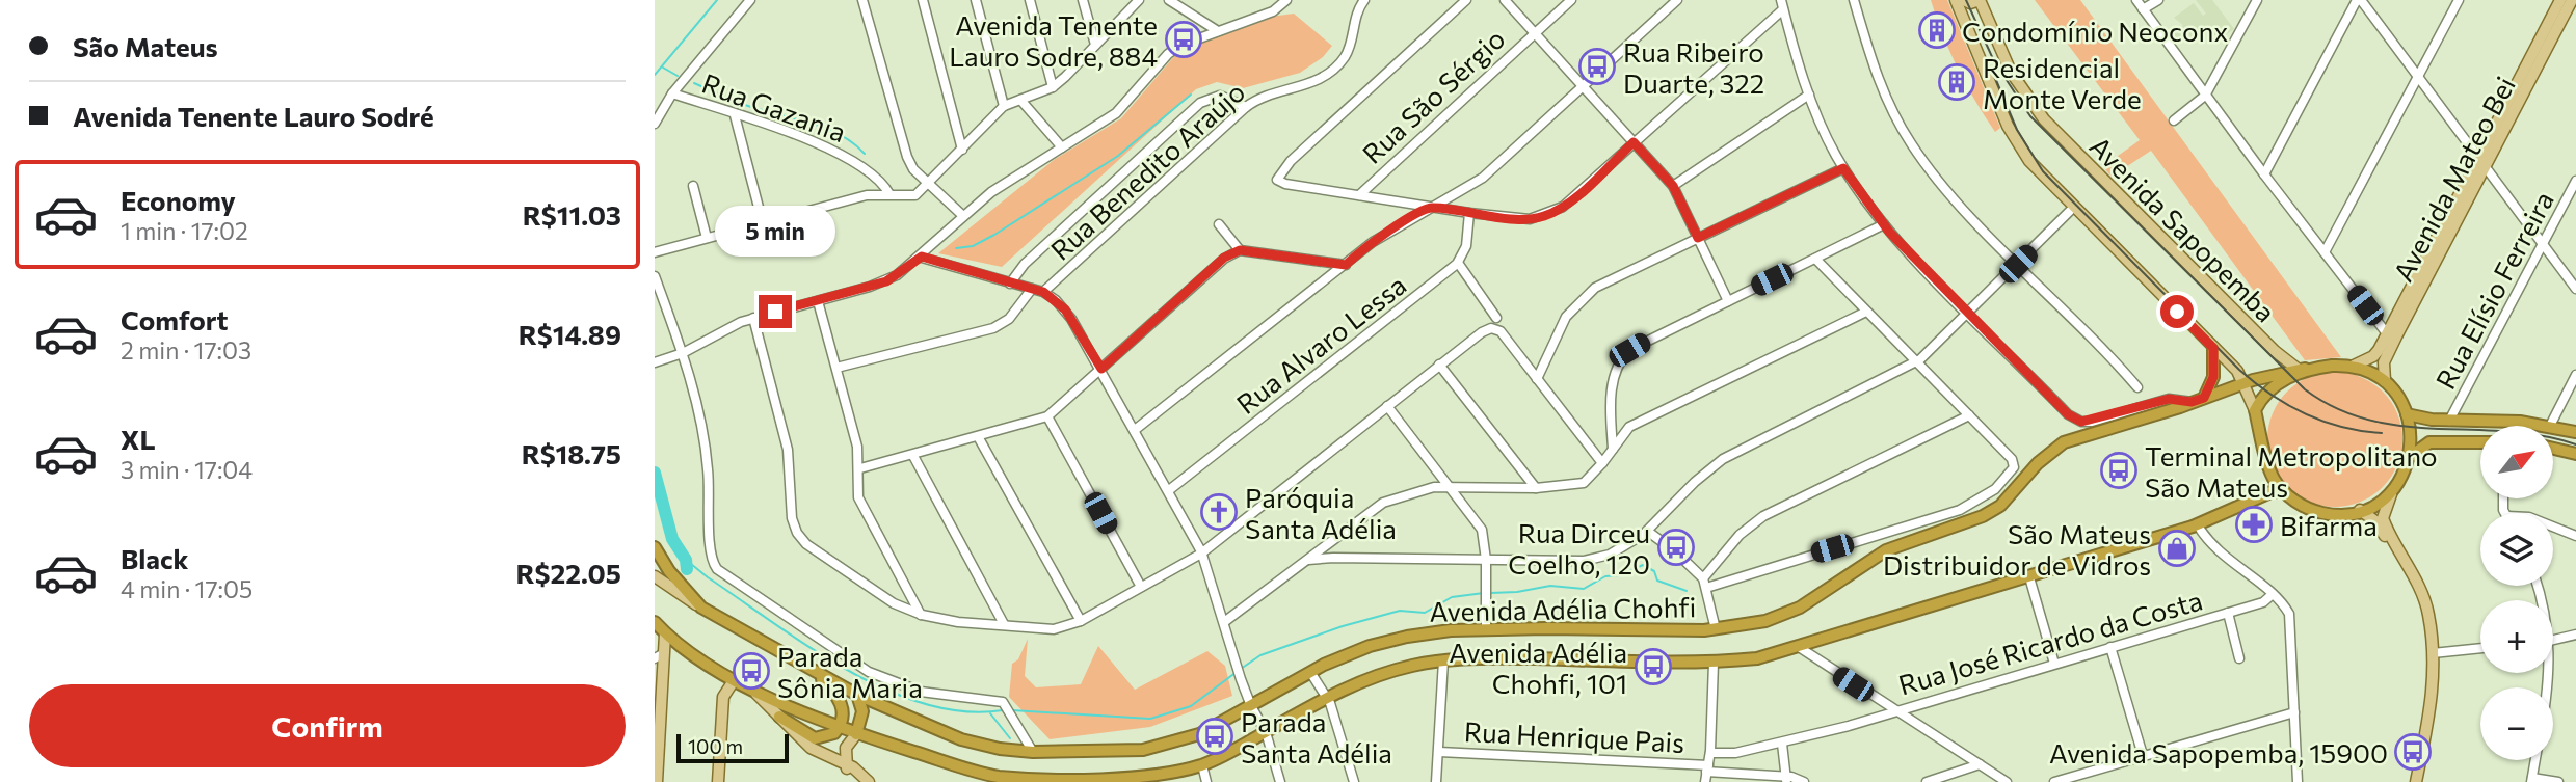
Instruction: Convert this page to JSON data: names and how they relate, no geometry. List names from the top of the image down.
{
  "streets": {
    "highway": ["Avenida Adélia Chohfi"],
    "main road": ["Avenida Mateo Bei", "Avenida Sapopemba"],
    "street": [
      "Rua São Sérgio",
      "Rua Gazania",
      "Rua Benedito Araújo",
      "Rua Elísio Ferreira",
      "Rua Alvaro Lessa",
      "Rua José Ricardo da Costa",
      "Rua Henrique Pais"
    ]
  },
  "crossings": [
    ["Avenida Mateo Bei", "Avenida Sapopemba"],
    ["Avenida Mateo Bei", "Avenida Adélia Chohfi"],
    ["Avenida Sapopemba", "Avenida Adélia Chohfi"]
  ],
  "places": {
    "building": ["Condomínio Neoconx", "Residencial Monte Verde"],
    "bus stop": [
      "Avenida Tenente Lauro Sodre, 884",
      "Rua Ribeiro Duarte, 322",
      "Terminal Metropolitano São Mateus",
      "Rua Dirceu Coelho, 120",
      "Avenida Adélia Chohfi, 101",
      "Parada Sônia Maria",
      "Parada Santa Adélia",
      "Avenida Sapopemba, 15900"
    ],
    "church": ["Paróquia Santa Adélia"],
    "pharmacy": ["Bifarma"],
    "shop": ["São Mateus Distribuidor de Vidros"]
  },
  "scale_bar": "100 m",
  "north": "top right",
  "page": {
    "banner": ["São Mateus", "Avenida Tenente Lauro Sodré"],
    "list": [
      {
        "name": "Economy",
        "note": "1 min · 17:02",
        "value": "R$11.03"
      },
      {
        "name": "Comfort",
        "note": "2 min · 17:03",
        "value": "R$14.89"
      },
      {
        "name": "XL",
        "note": "3 min · 17:04",
        "value": "R$18.75"
      },
      {
        "name": "Black",
        "note": "4 min · 17:05",
        "value": "R$22.05"
      }
    ],
    "bubble": "5 min",
    "map_buttons": ["+", "−"],
    "buttons": "Confirm",
    "scale": "100 m"
  }
}
